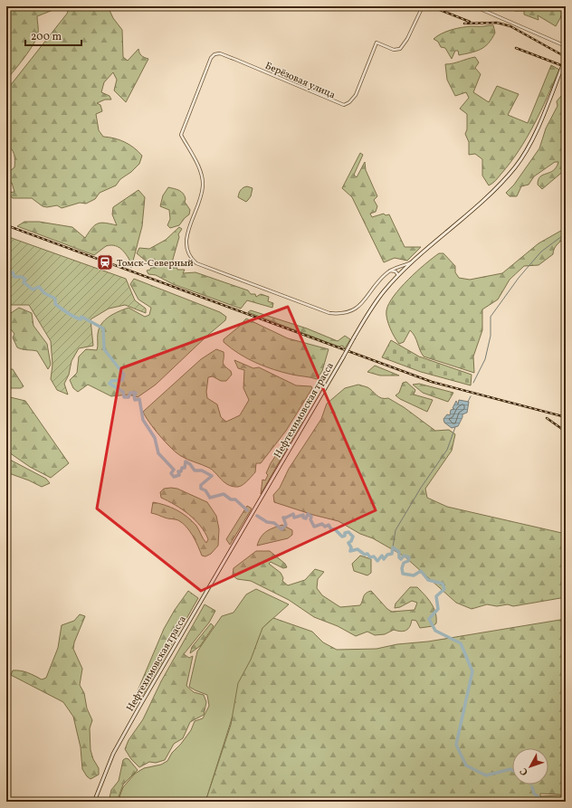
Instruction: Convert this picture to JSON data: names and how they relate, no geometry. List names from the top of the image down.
{
  "streets": {
    "main road": ["Нефтехимовская трасса"],
    "street": ["Берёзовая улица"]
  },
  "places": {
    "station": ["Томск-Северный"]
  },
  "scale_bar": "200 m",
  "north": "bottom left"
}
